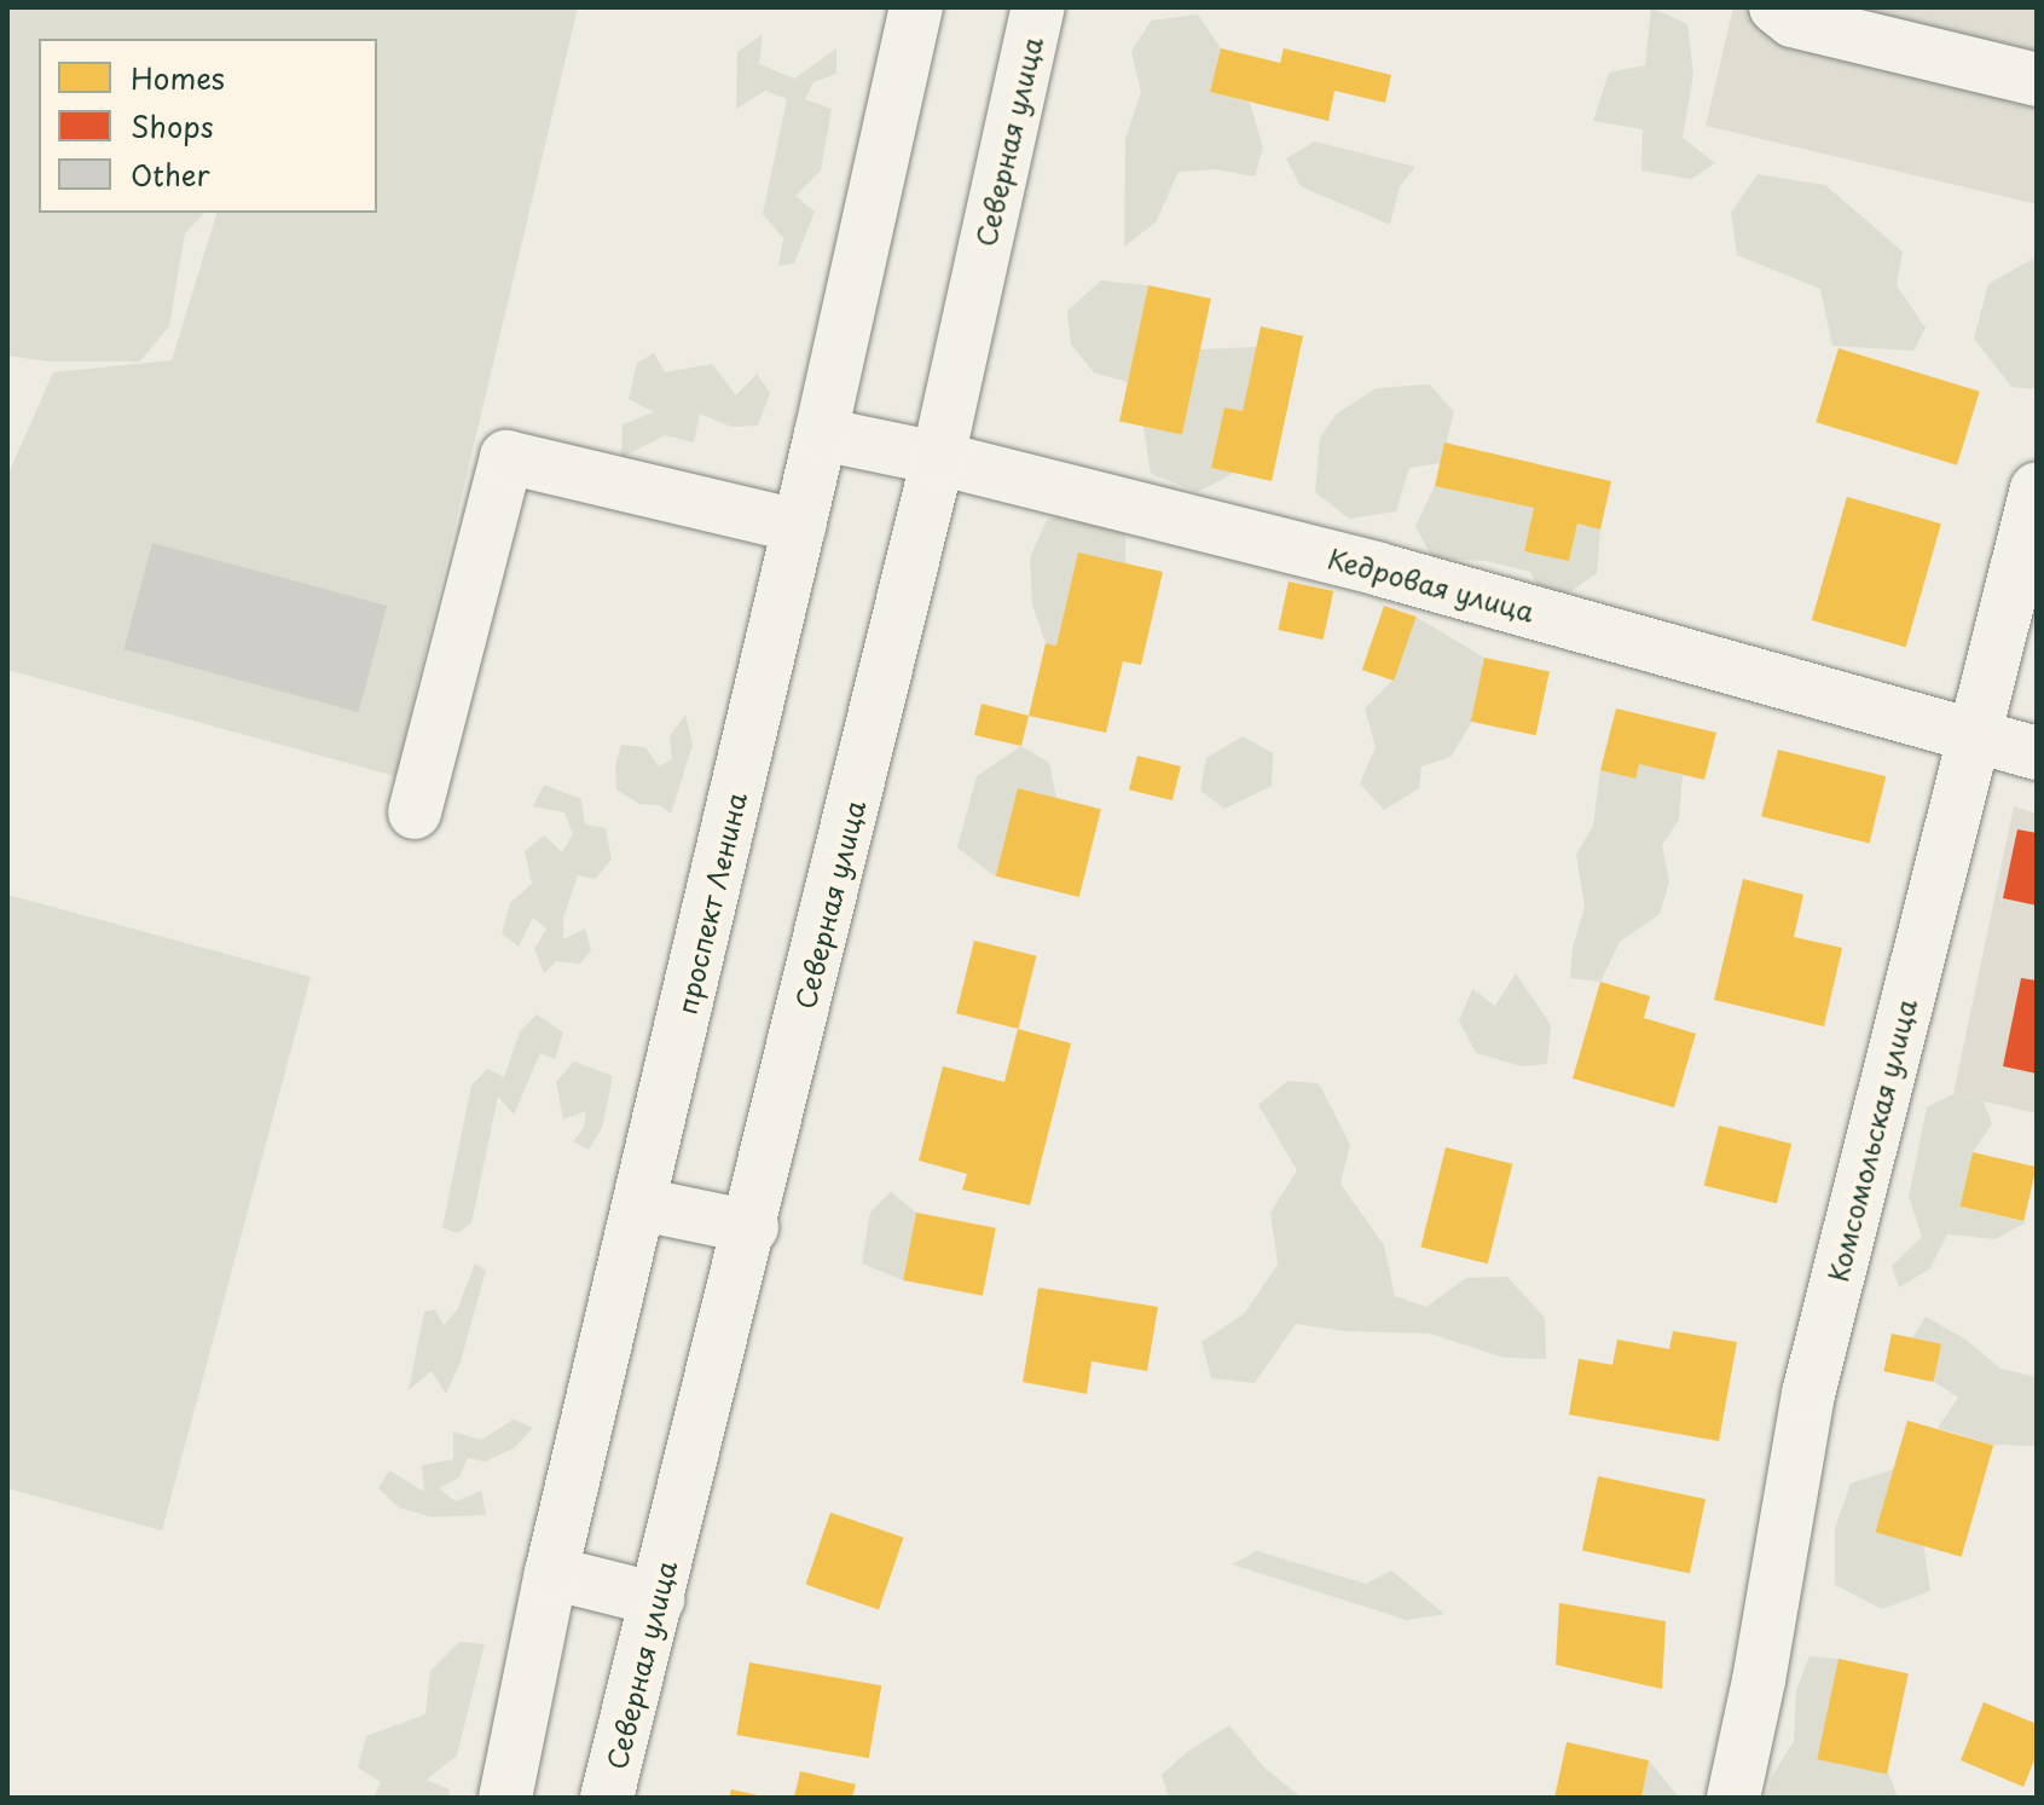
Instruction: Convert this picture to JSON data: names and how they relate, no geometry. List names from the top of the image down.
{
  "streets": {
    "street": [
      "Северная улица",
      "Кедровая улица",
      "проспект Ленина",
      "Комсомольская улица"
    ]
  },
  "crossings": [
    ["Северная улица", "Кедровая улица"],
    ["Кедровая улица", "проспект Ленина"],
    ["Кедровая улица", "Комсомольская улица"]
  ],
  "legend": ["Homes", "Shops", "Other"]
}
